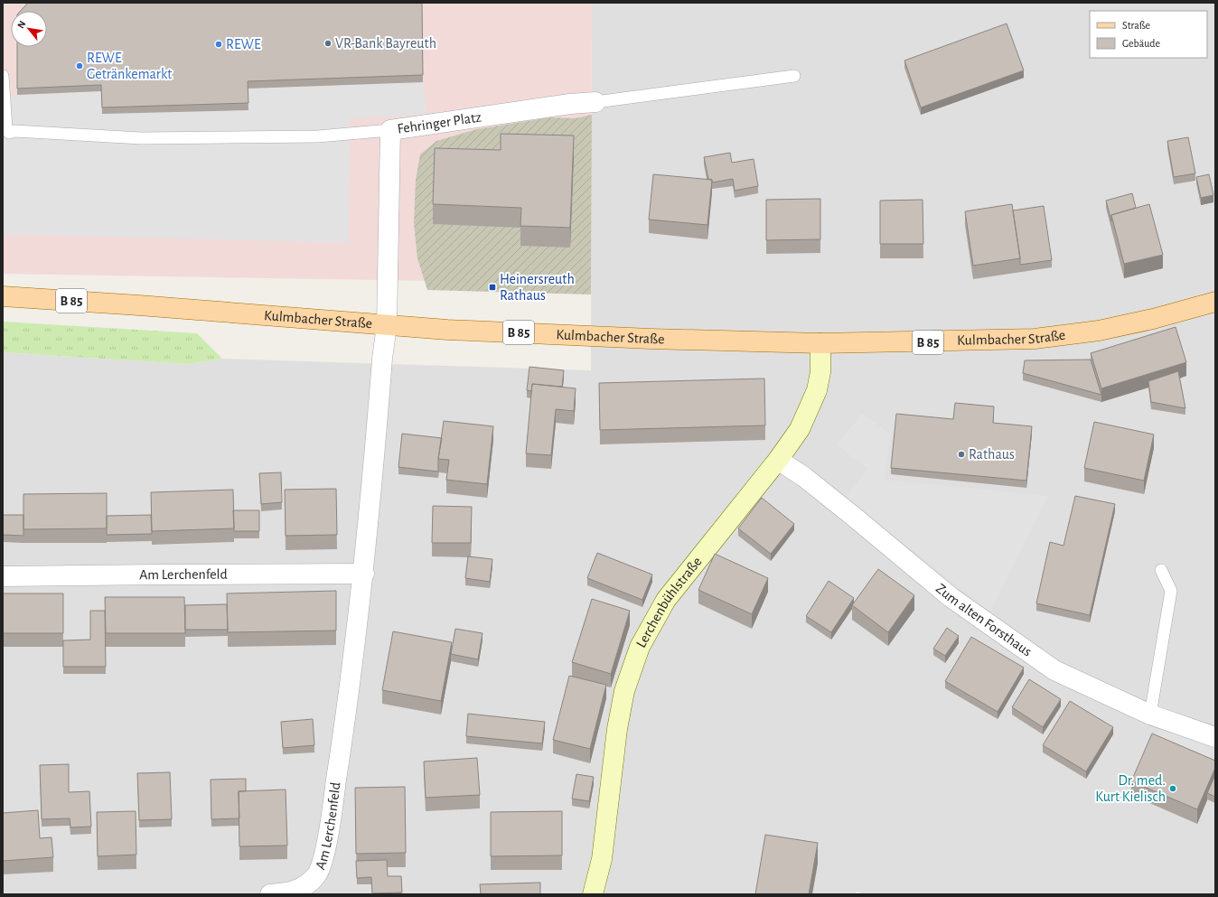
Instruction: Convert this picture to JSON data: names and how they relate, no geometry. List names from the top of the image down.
{
  "streets": {
    "main road": ["B 85", "Kulmbacher Straße"],
    "street": [
      "Fehringer Platz",
      "Am Lerchenfeld",
      "Lerchenbühlstraße",
      "Zum alten Forsthaus"
    ]
  },
  "crossings": [
    ["Fehringer Platz", "Kulmbacher Straße"],
    ["Fehringer Platz", "Am Lerchenfeld"],
    ["Kulmbacher Straße", "Am Lerchenfeld"],
    ["Kulmbacher Straße", "Lerchenbühlstraße"],
    ["Lerchenbühlstraße", "Zum alten Forsthaus"]
  ],
  "places": {
    "other": [
      "VR-Bank Bayreuth",
      "REWE",
      "REWE Getränkemarkt",
      "Rathaus",
      "Dr. med. Kurt Kielisch"
    ],
    "transit": ["Heinersreuth Rathaus"]
  },
  "legend": ["Straße", "Gebäude"],
  "north": "top left"
}
